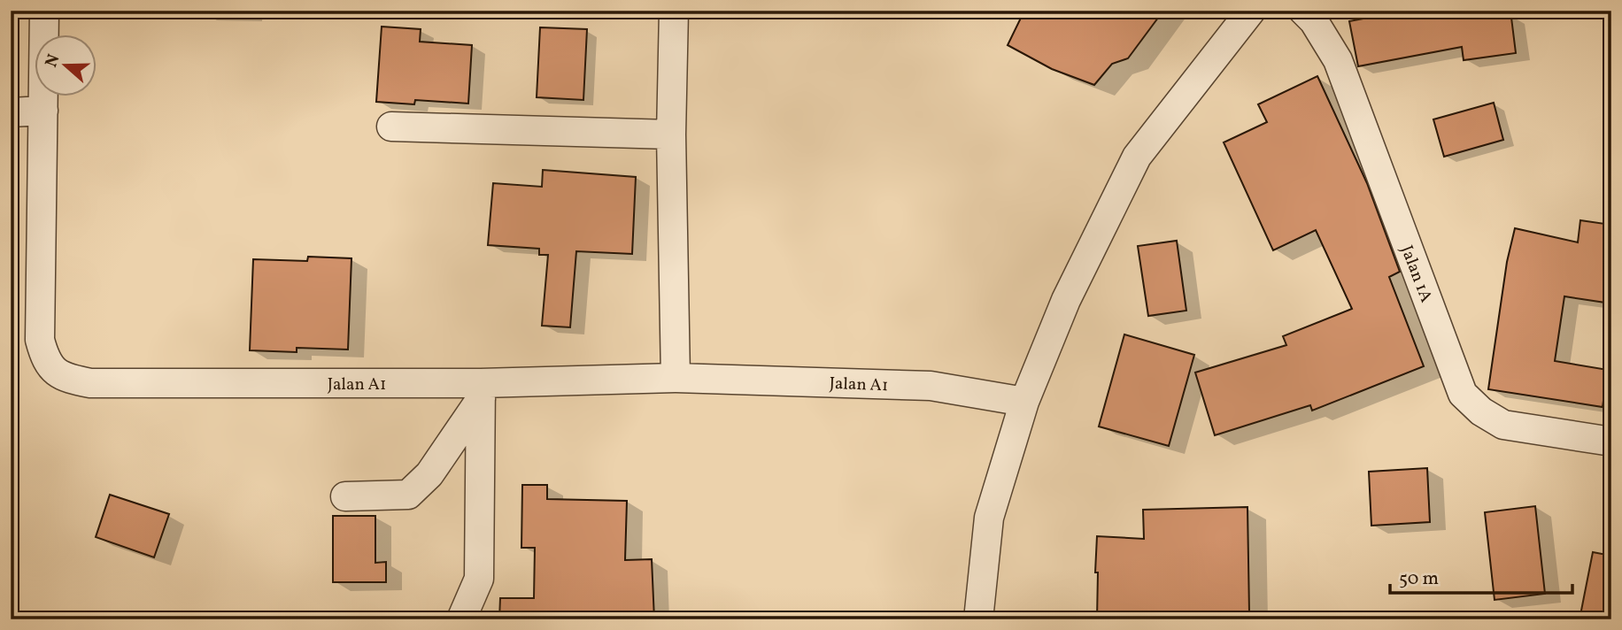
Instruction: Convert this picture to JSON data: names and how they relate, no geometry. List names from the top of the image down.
{
  "streets": {
    "street": ["Jalan 1A", "Jalan A1"]
  },
  "scale_bar": "50 m",
  "north": "left"
}
